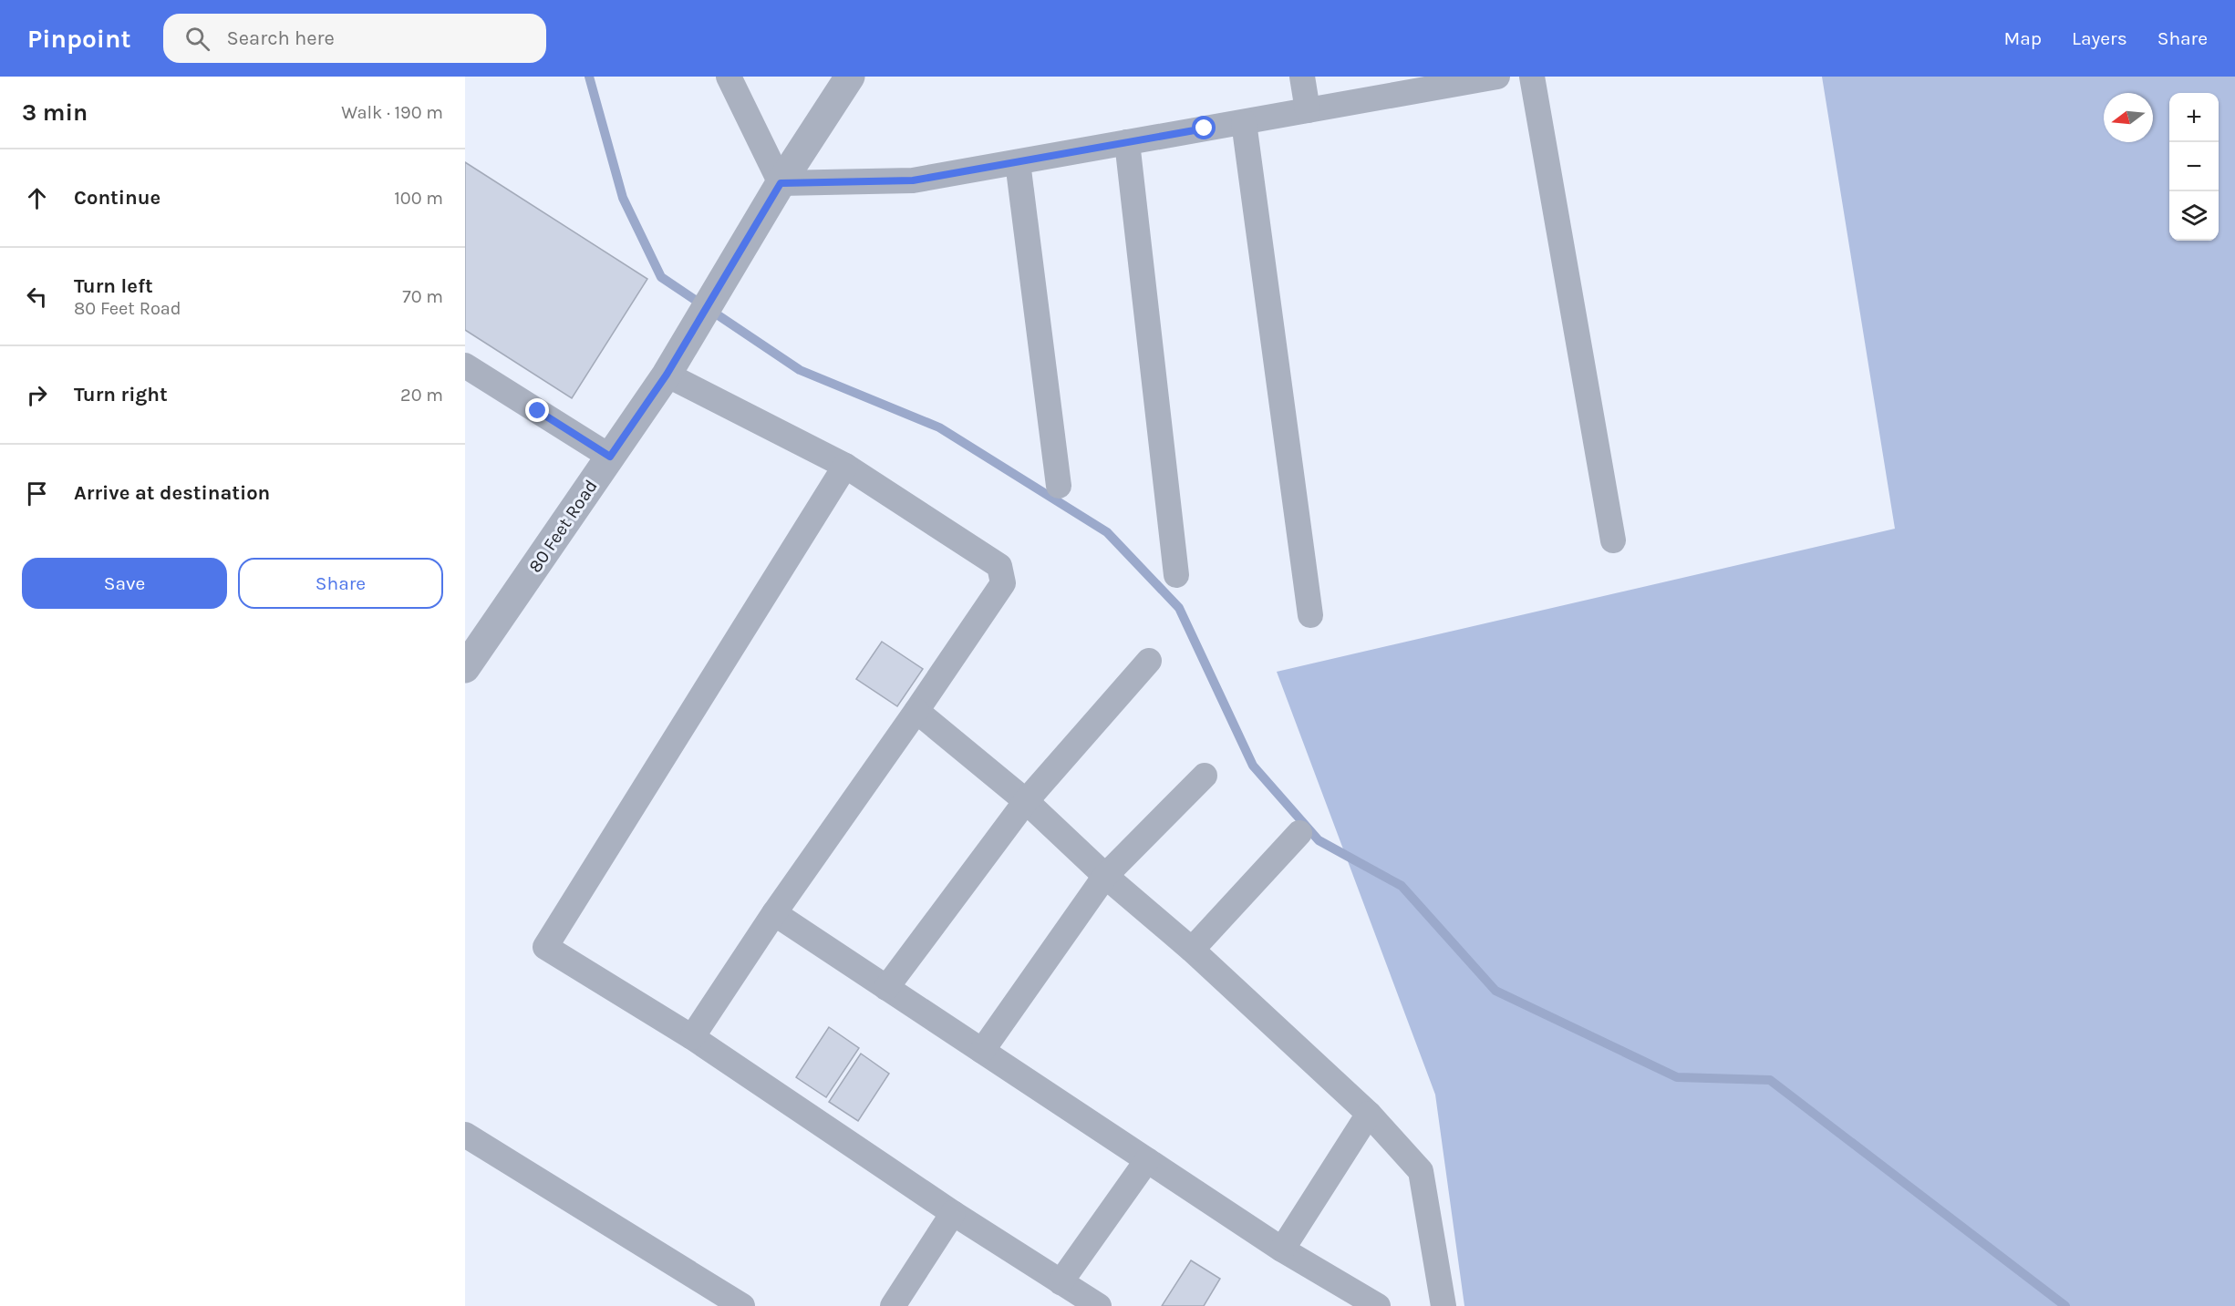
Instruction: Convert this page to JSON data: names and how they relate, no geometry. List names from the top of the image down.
{
  "streets": {
    "street": ["80 Feet Road"]
  },
  "north": "left",
  "page": {
    "header": "Pinpoint",
    "search": "Search here",
    "nav": ["Map", "Layers", "Share"],
    "heading": ["3 min", "Walk · 190 m"],
    "map_buttons": ["+", "−"],
    "list": [
      ["Continue", "100 m"],
      ["Turn left", "80 Feet Road", "70 m"],
      ["Turn right", "20 m"],
      "Arrive at destination"
    ],
    "buttons": ["Save", "Share"]
  }
}
